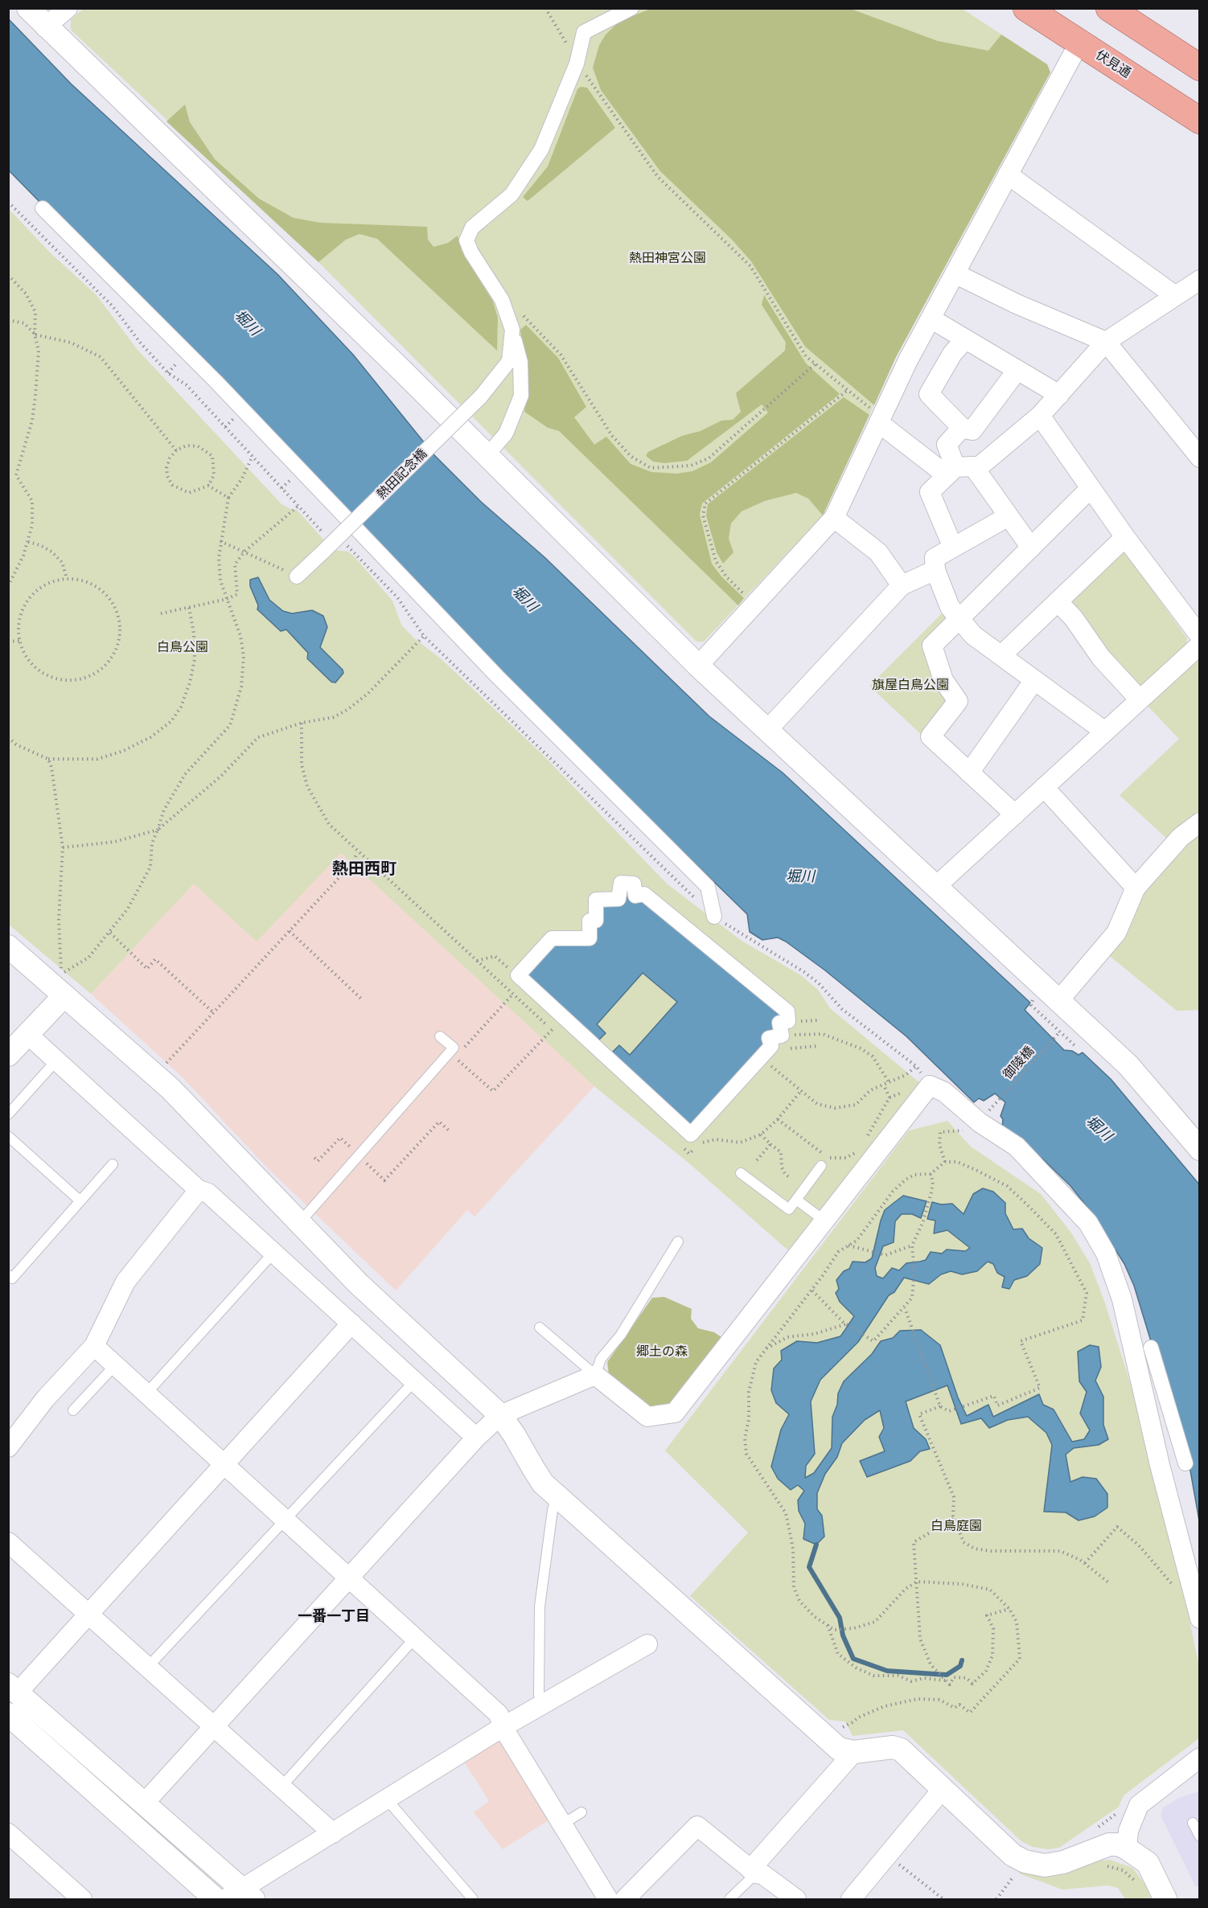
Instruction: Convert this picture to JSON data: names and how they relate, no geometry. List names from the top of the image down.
{
  "streets": {
    "highway": ["伏見通"],
    "street": ["熱田記念橋"],
    "path": ["御陵橋"]
  },
  "districts": ["熱田西町", "一番一丁目"],
  "water": ["堀川"],
  "parks": [
    "熱田神宮公園",
    "白鳥公園",
    "旗屋白鳥公園",
    "郷土の森",
    "白鳥庭園"
  ]
}
